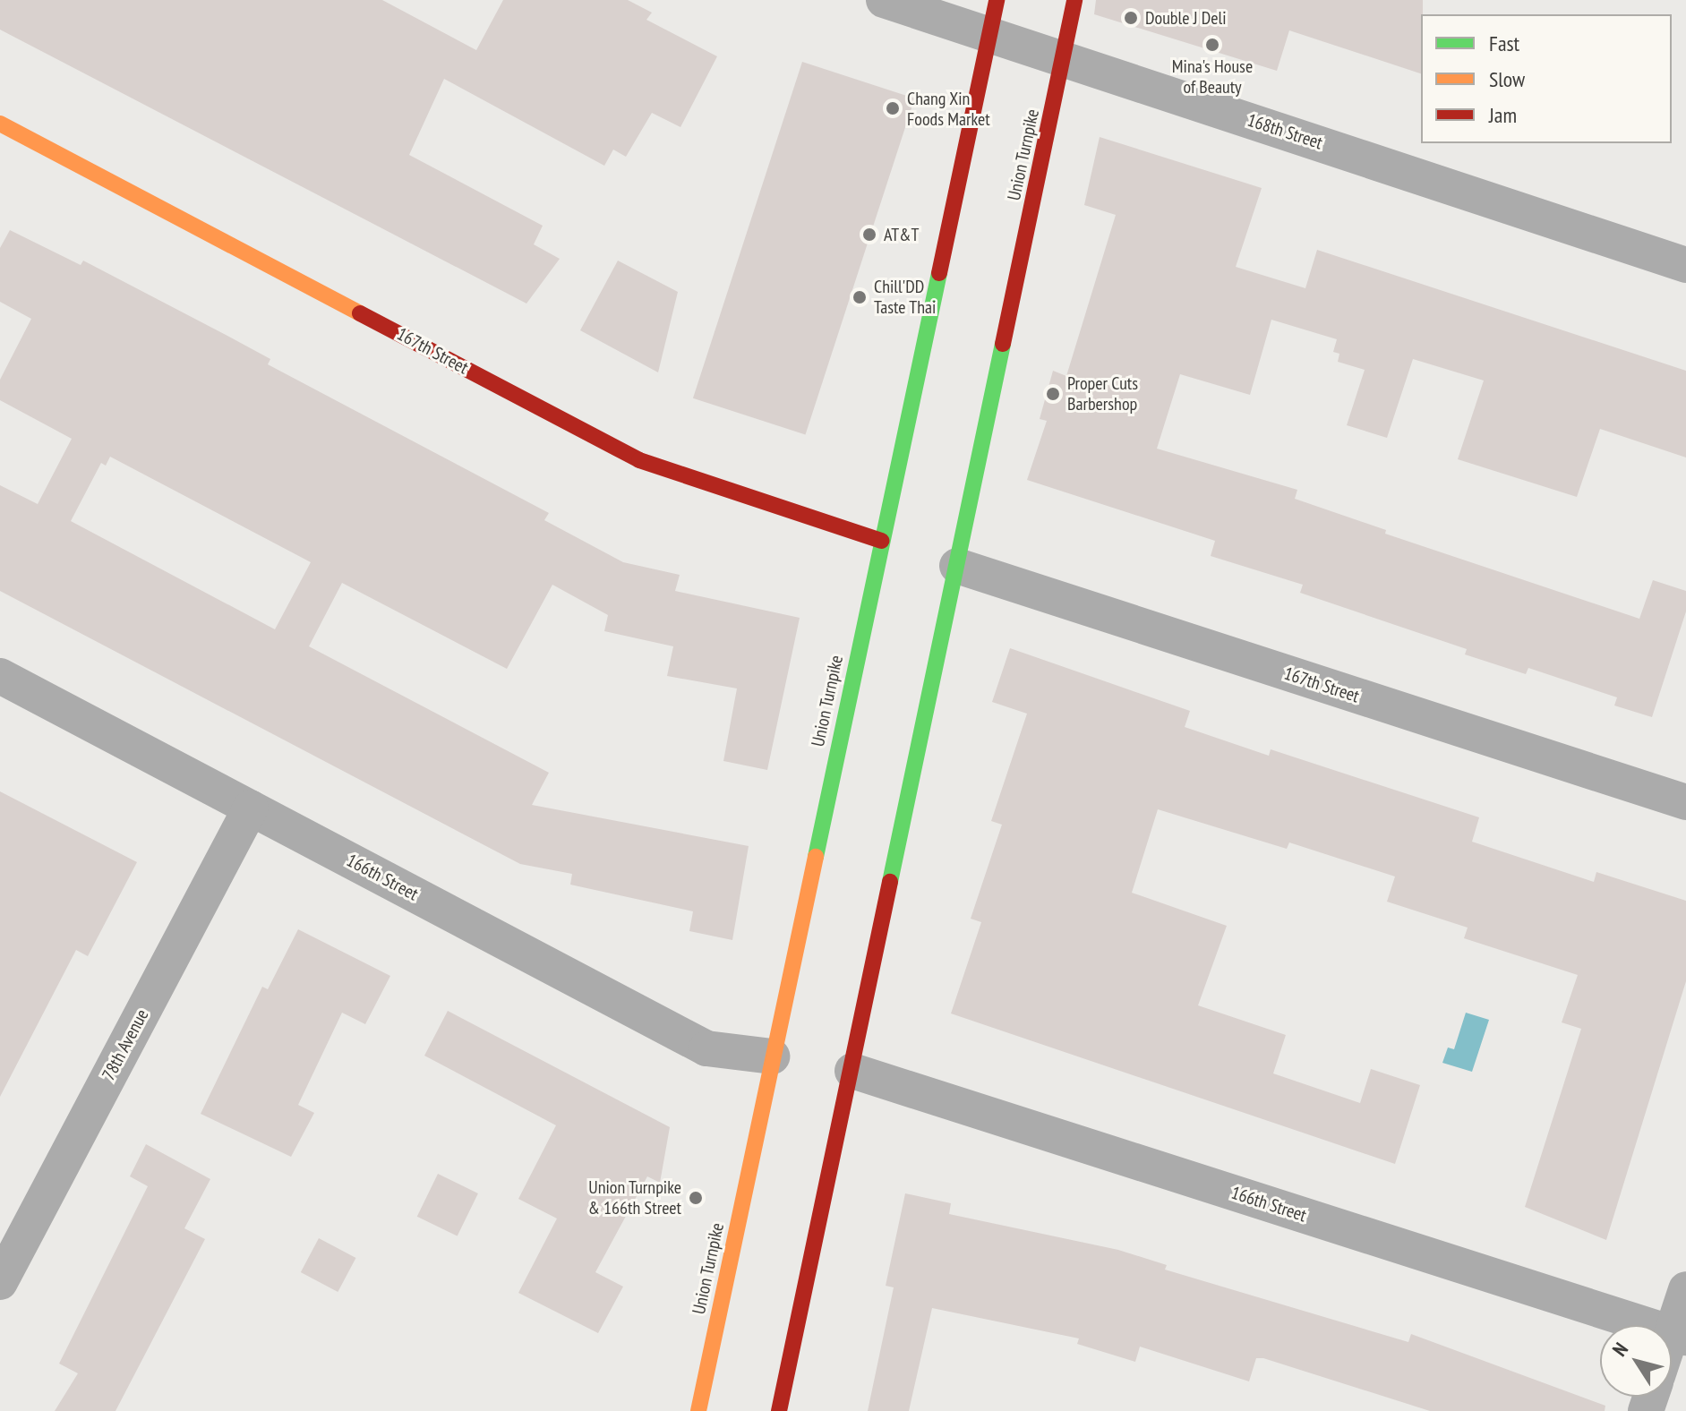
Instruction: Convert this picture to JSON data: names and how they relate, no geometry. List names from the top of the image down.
{
  "streets": {
    "main road": ["Union Turnpike", "167th Street"],
    "street": ["168th Street", "166th Street", "78th Avenue"]
  },
  "crossings": [
    ["168th Street", "Union Turnpike"],
    ["Union Turnpike", "167th Street"],
    ["Union Turnpike", "166th Street"],
    ["166th Street", "78th Avenue"]
  ],
  "places": [
    "Double J Deli",
    "Mina's House of Beauty",
    "Chang Xin Foods Market",
    "AT&T",
    "Chill'DD Taste Thai",
    "Proper Cuts Barbershop",
    "Union Turnpike & 166th Street"
  ],
  "legend": ["Fast", "Slow", "Jam"],
  "north": "top left"
}
